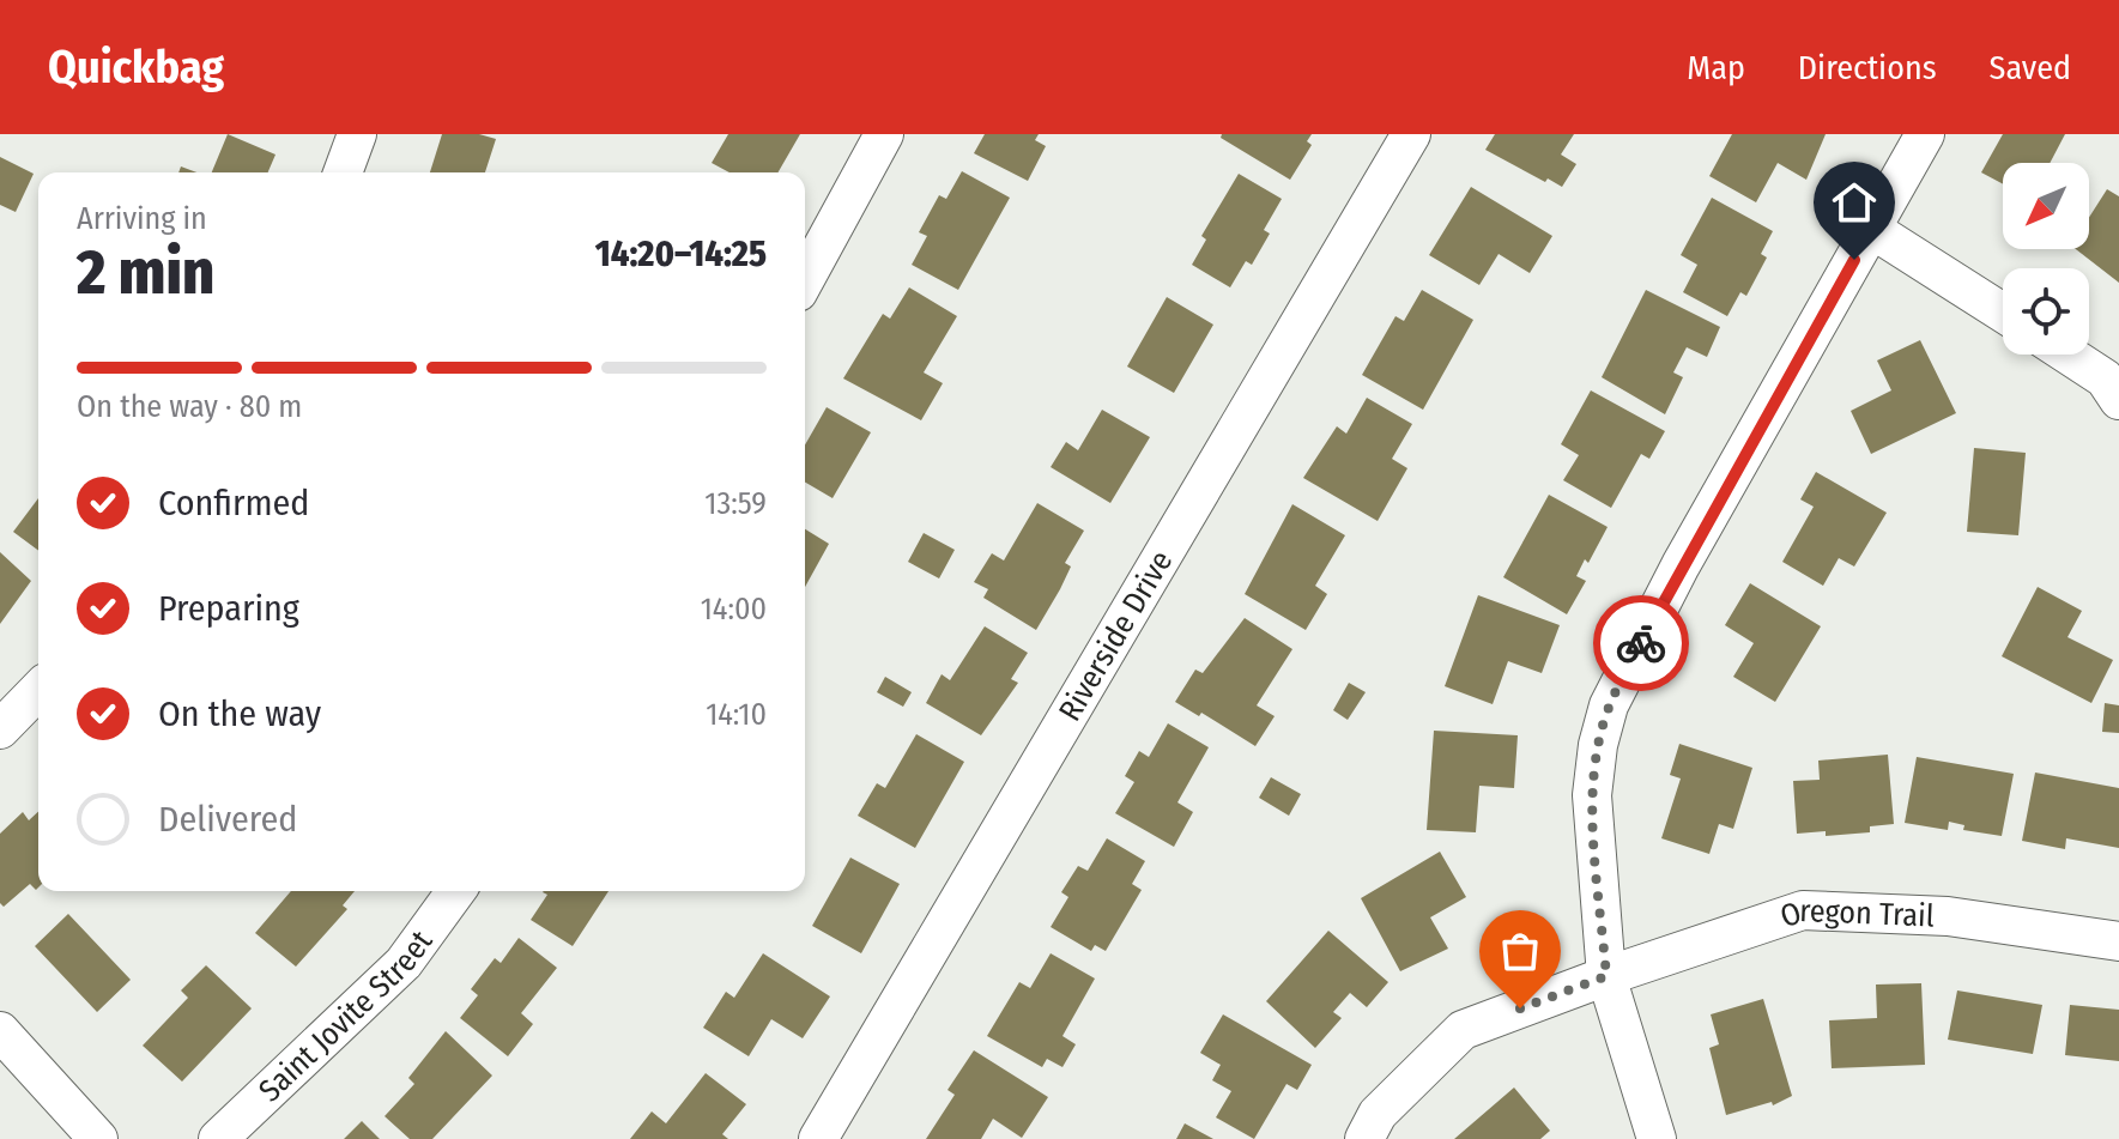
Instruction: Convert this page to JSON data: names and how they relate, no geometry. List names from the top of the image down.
{
  "streets": {
    "street": ["Riverside Drive", "Oregon Trail", "Saint Jovite Street"]
  },
  "north": "bottom left",
  "page": {
    "header": "Quickbag",
    "nav": ["Map", "Directions", "Saved"],
    "heading": ["2 min", "Arriving in", "14:20–14:25"],
    "bar": "On the way · 80 m",
    "list": [
      ["Confirmed", "13:59"],
      ["Preparing", "14:00"],
      ["On the way", "14:10"],
      "Delivered"
    ]
  }
}
